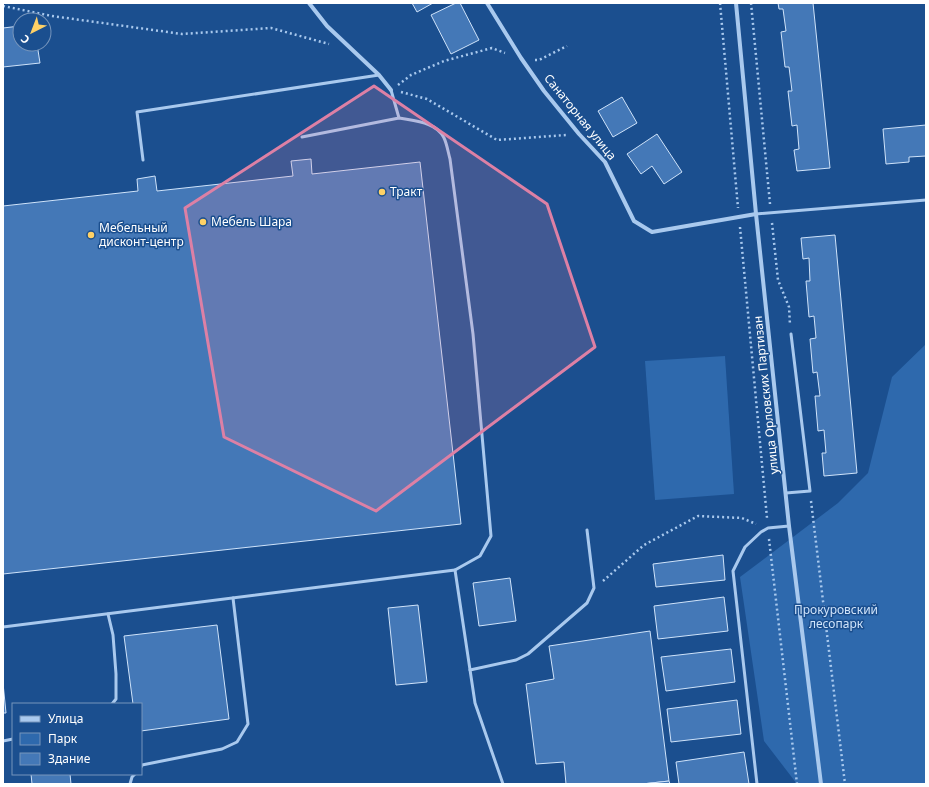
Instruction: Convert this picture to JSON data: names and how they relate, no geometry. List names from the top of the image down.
{
  "streets": {
    "street": ["Санаторная улица", "улица Орловских Партизан"]
  },
  "crossings": [
    ["Санаторная улица", "улица Орловских Партизан"]
  ],
  "parks": ["Прокуровский лесопарк"],
  "places": ["Тракт", "Мебель Шара", "Мебельный дисконт-центр"],
  "legend": ["Улица", "Парк", "Здание"],
  "north": "bottom left"
}
